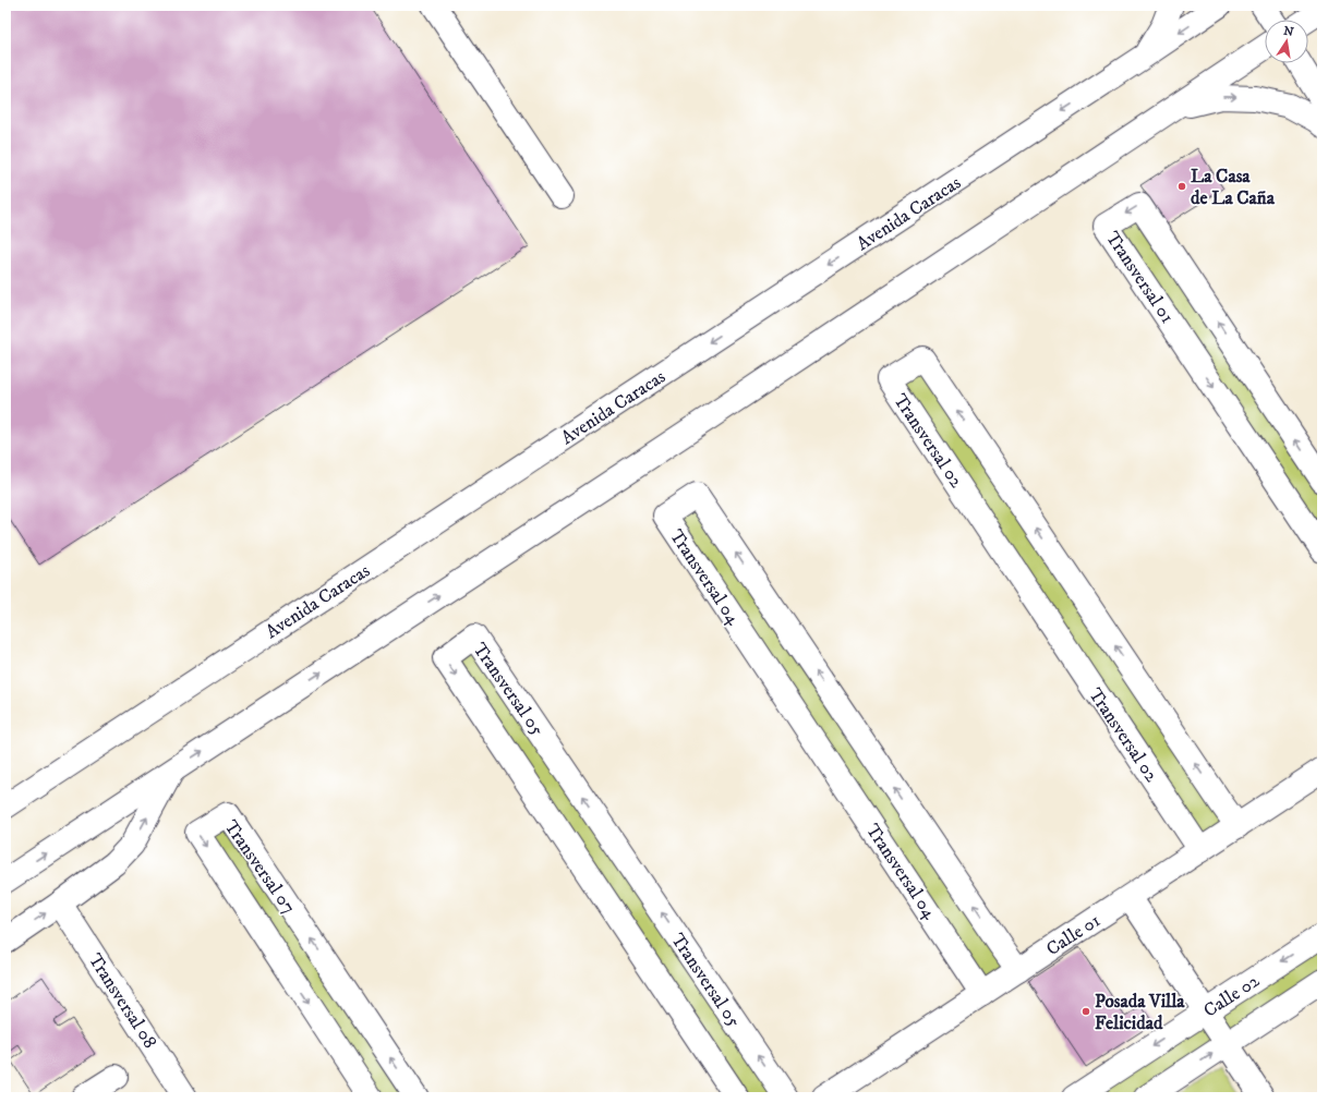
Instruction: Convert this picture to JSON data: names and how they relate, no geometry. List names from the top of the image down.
{
  "streets": {
    "street": [
      "Avenida Caracas",
      "Transversal 01",
      "Transversal 02",
      "Transversal 04",
      "Transversal 05",
      "Transversal 07",
      "Calle 01",
      "Calle 02",
      "Transversal 08"
    ]
  },
  "crossings": [
    ["Transversal 02", "Calle 01"],
    ["Transversal 04", "Calle 01"]
  ],
  "places": ["La Casa de La Caña", "Posada Villa Felicidad"],
  "north": "top"
}
